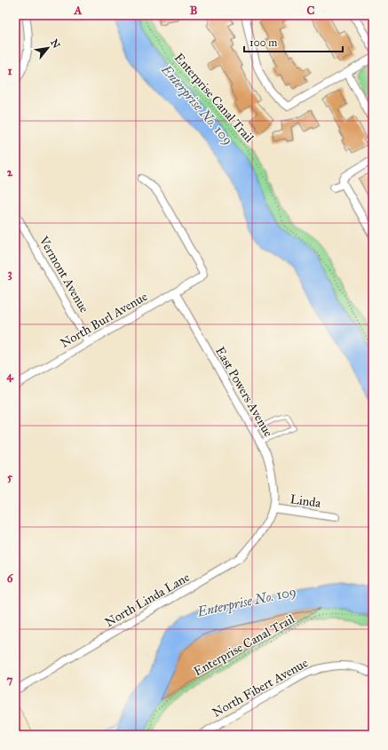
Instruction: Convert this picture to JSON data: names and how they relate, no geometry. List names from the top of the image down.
{
  "streets": {
    "street": [
      "Vermont Avenue",
      "North Burl Avenue",
      "East Powers Avenue",
      "Linda",
      "North Linda Lane",
      "North Fibert Avenue"
    ],
    "path": ["Enterprise Canal Trail"]
  },
  "crossings": [
    ["Vermont Avenue", "North Burl Avenue"],
    ["North Burl Avenue", "East Powers Avenue"],
    ["East Powers Avenue", "Linda"],
    ["East Powers Avenue", "North Linda Lane"],
    ["Linda", "North Linda Lane"]
  ],
  "water": ["Enterprise No. 109"],
  "scale_bar": "100 m",
  "north": "top right",
  "grid": {
    "columns": ["A", "B", "C"],
    "rows": [
      "1",
      "2",
      "3",
      "4",
      "5",
      "6",
      "7"
    ]
  }
}
